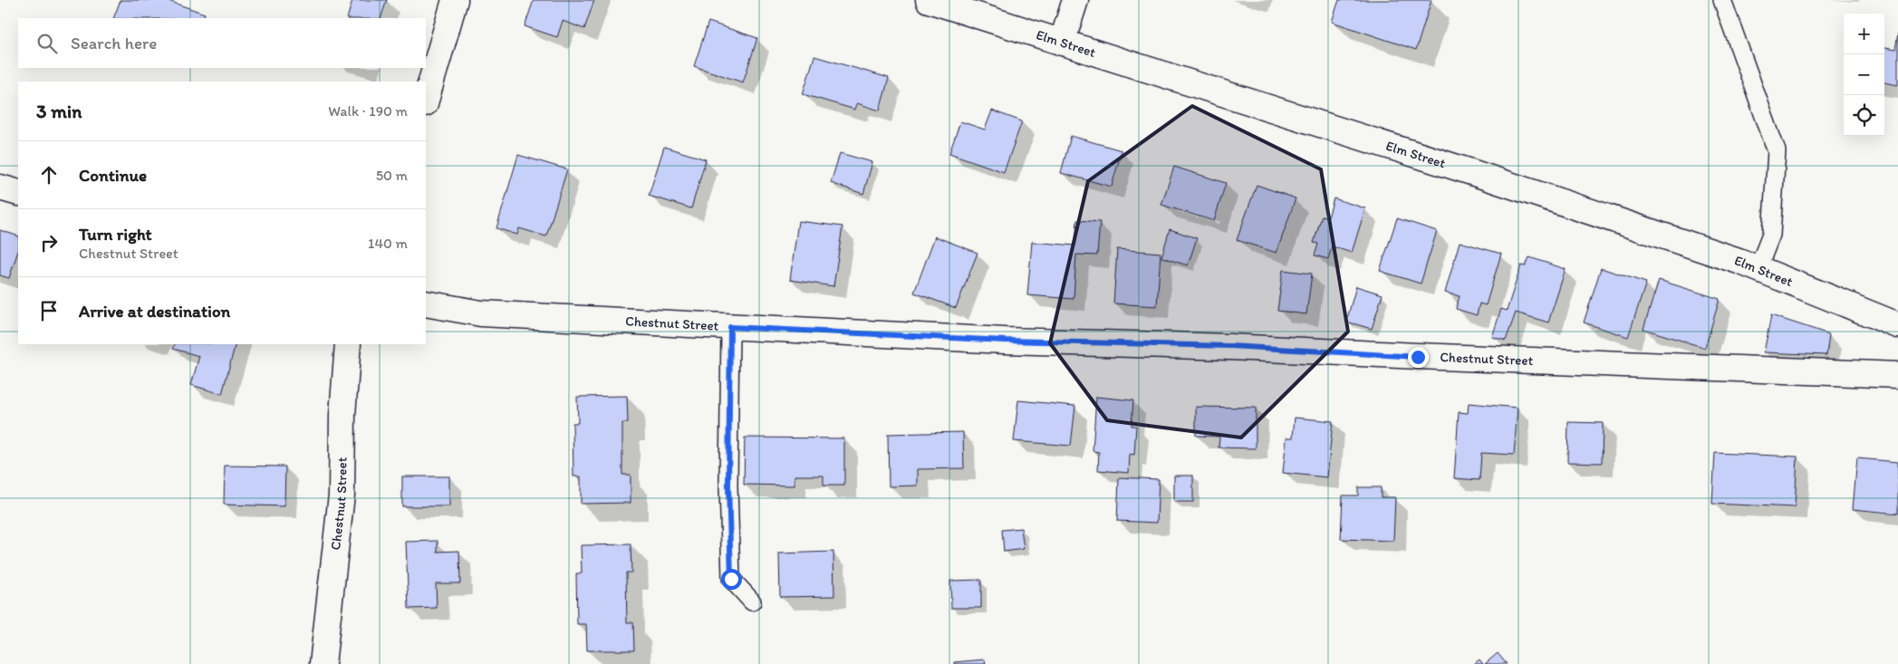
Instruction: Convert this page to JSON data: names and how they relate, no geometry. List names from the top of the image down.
{
  "streets": {
    "street": ["Elm Street", "Chestnut Street"]
  },
  "page": {
    "map_buttons": ["+", "−"],
    "search": "Search here",
    "heading": ["3 min", "Walk · 190 m"],
    "list": [
      ["Continue", "50 m"],
      ["Turn right", "Chestnut Street", "140 m"],
      "Arrive at destination"
    ]
  }
}
